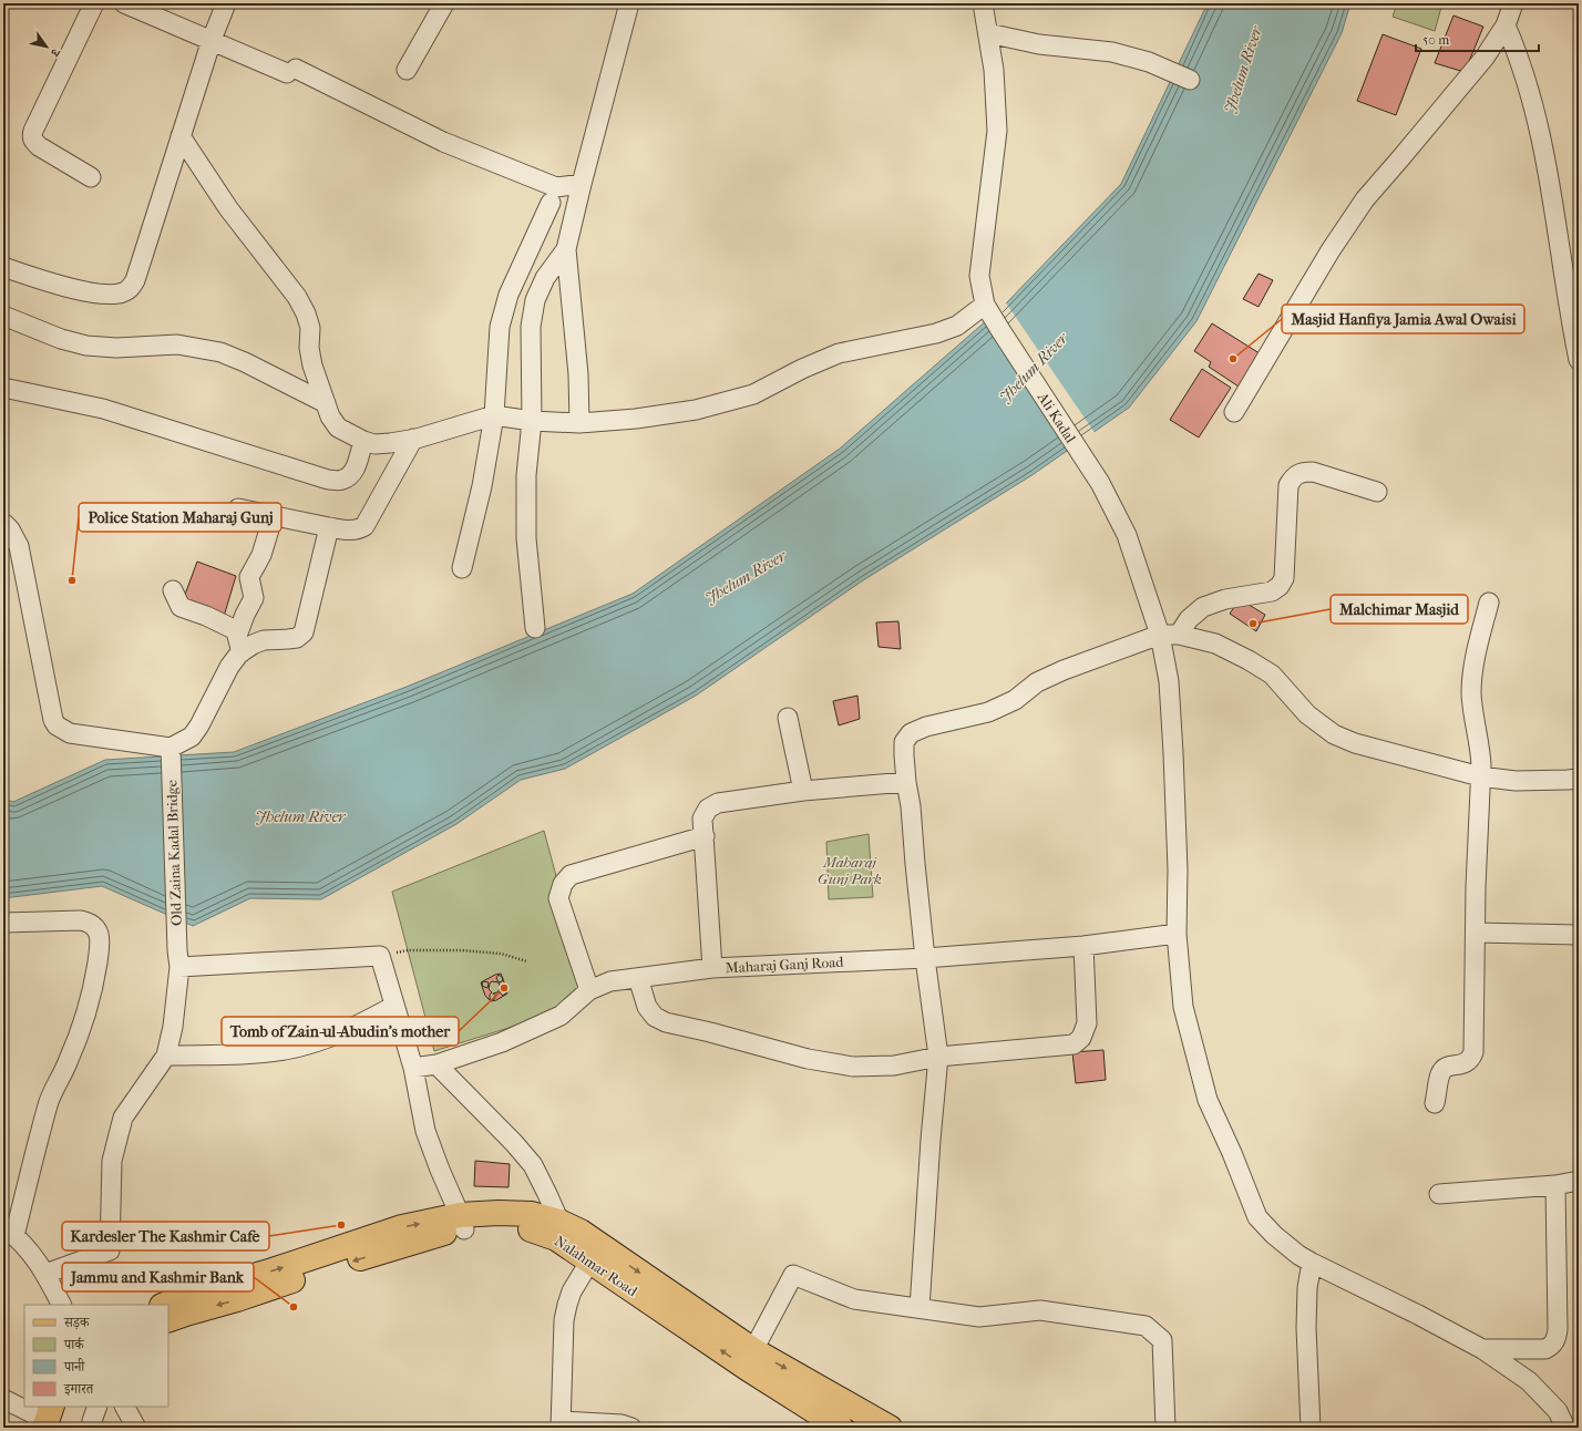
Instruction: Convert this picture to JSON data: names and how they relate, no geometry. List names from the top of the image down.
{
  "streets": {
    "main road": ["Nalahmar Road"],
    "street": ["Ali Kadal", "Old Zaina Kadal Bridge", "Maharaj Ganj Road"]
  },
  "crossings": [
    ["Ali Kadal", "Maharaj Ganj Road"]
  ],
  "water": ["Jhelum River"],
  "parks": ["Maharaj Gunj Park"],
  "places": [
    "Masjid Hanfiya Jamia Awal Owaisi",
    "Police Station Maharaj Gunj",
    "Malchimar Masjid",
    "Tomb of Zain-ul-Abudin's mother",
    "Kardesler The Kashmir Cafe",
    "Jammu and Kashmir Bank"
  ],
  "legend": [
    "सड़क",
    "पार्क",
    "पानी",
    "इमारत"
  ],
  "scale_bar": "50 m",
  "north": "bottom right"
}
